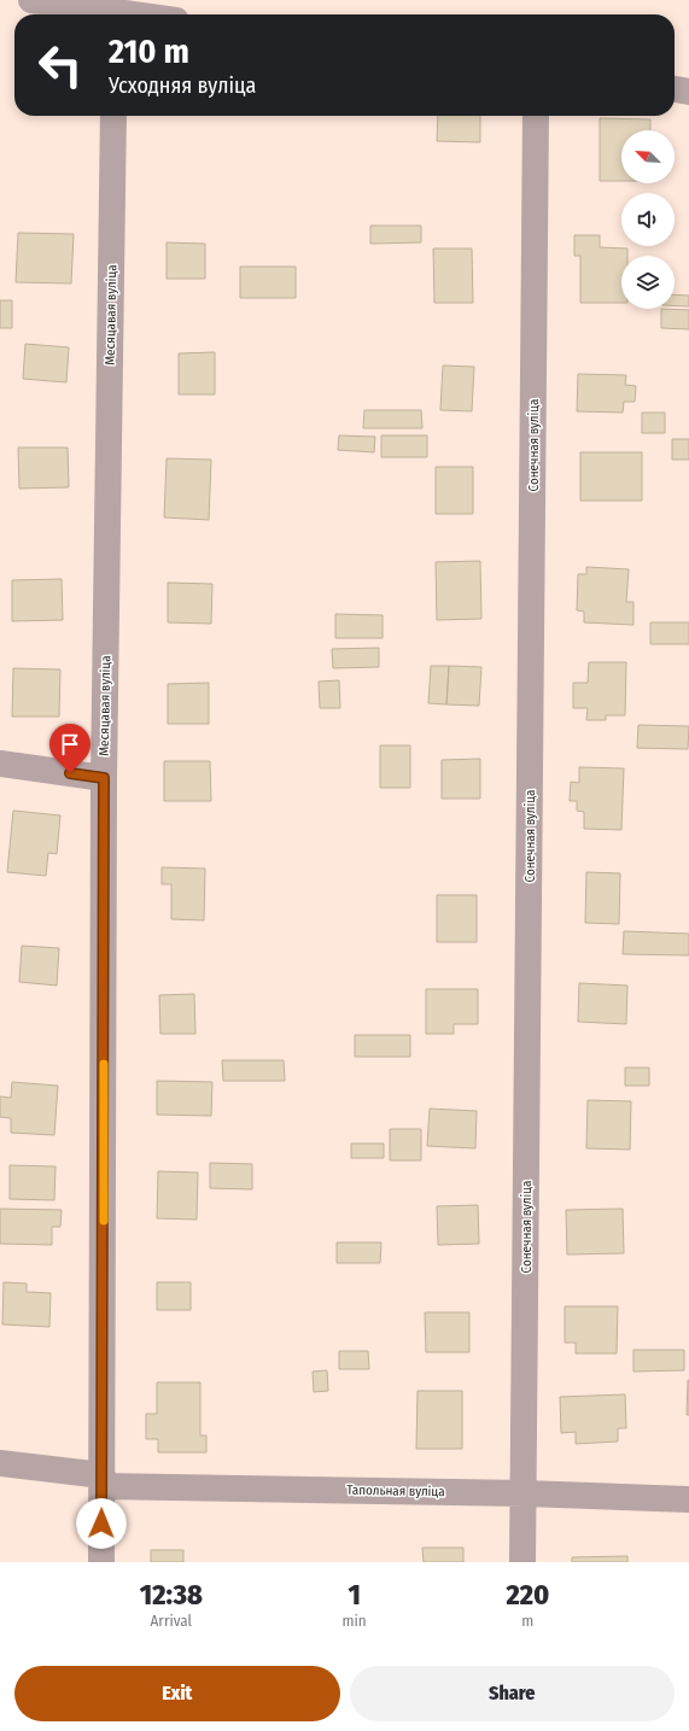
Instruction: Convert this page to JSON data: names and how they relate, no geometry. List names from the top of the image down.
{
  "streets": {
    "street": ["Месяцавая вуліца", "Сонечная вуліца", "Тапольная вуліца"]
  },
  "crossings": [
    ["Месяцавая вуліца", "Тапольная вуліца"],
    ["Сонечная вуліца", "Тапольная вуліца"]
  ],
  "north": "top left",
  "page": {
    "turn": ["210 m", "Усходняя вуліца"],
    "eta": [
      "12:38",
      "Arrival",
      "1",
      "min",
      "220",
      "m"
    ],
    "buttons": ["Exit", "Share"]
  }
}
